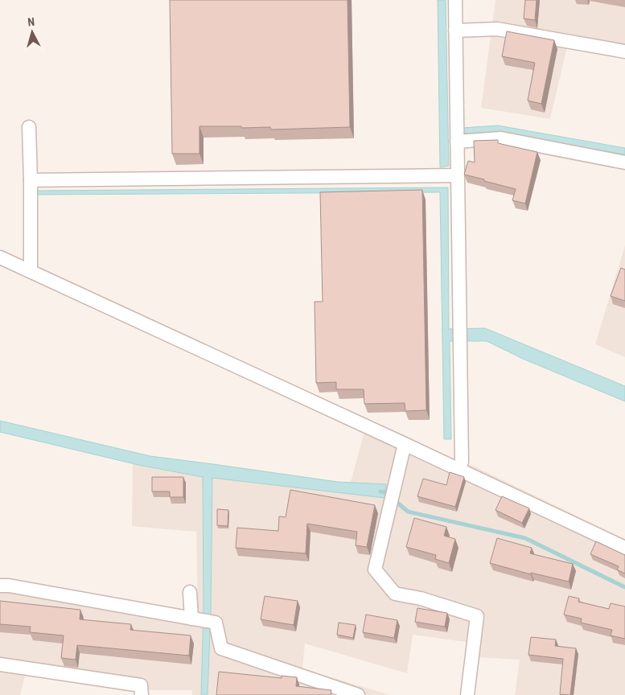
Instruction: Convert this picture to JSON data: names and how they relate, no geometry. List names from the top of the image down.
{
  "north": "top"
}
